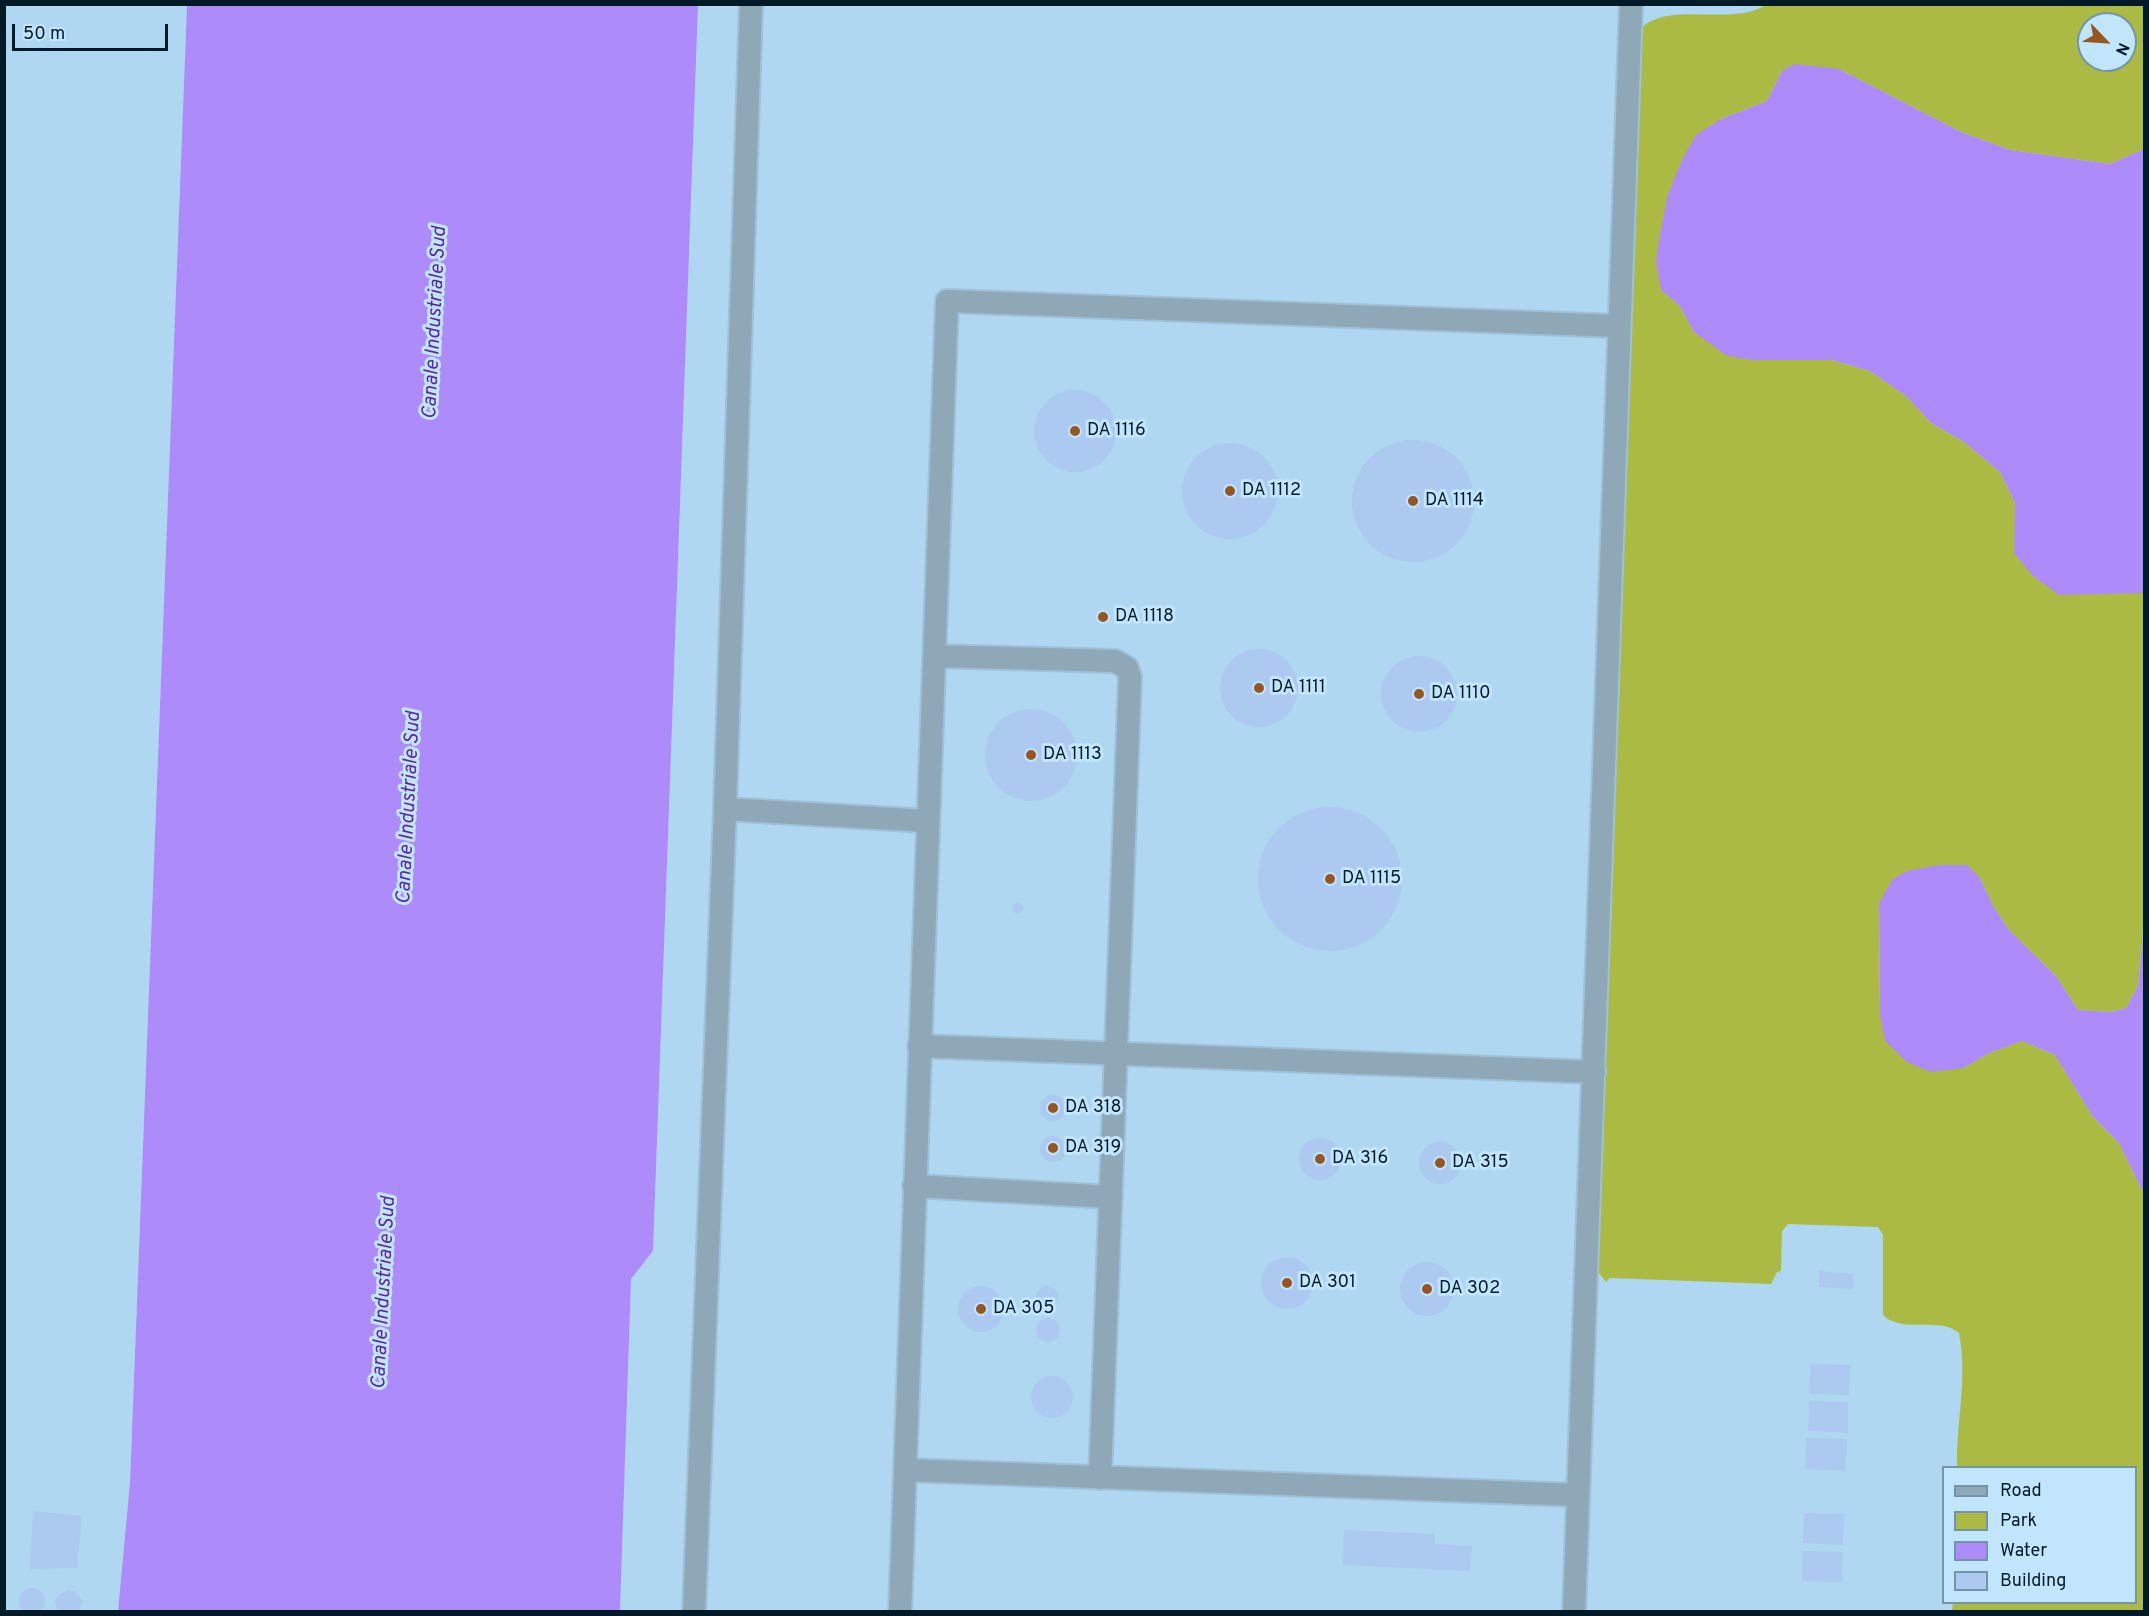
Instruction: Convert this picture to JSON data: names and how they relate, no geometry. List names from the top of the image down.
{
  "water": ["Canale Industriale Sud"],
  "places": [
    "DA 1116",
    "DA 1112",
    "DA 1114",
    "DA 1118",
    "DA 1111",
    "DA 1110",
    "DA 1113",
    "DA 1115",
    "DA 318",
    "DA 319",
    "DA 316",
    "DA 315",
    "DA 301",
    "DA 302",
    "DA 305"
  ],
  "legend": [
    "Road",
    "Park",
    "Water",
    "Building"
  ],
  "scale_bar": "50 m",
  "north": "bottom right"
}
